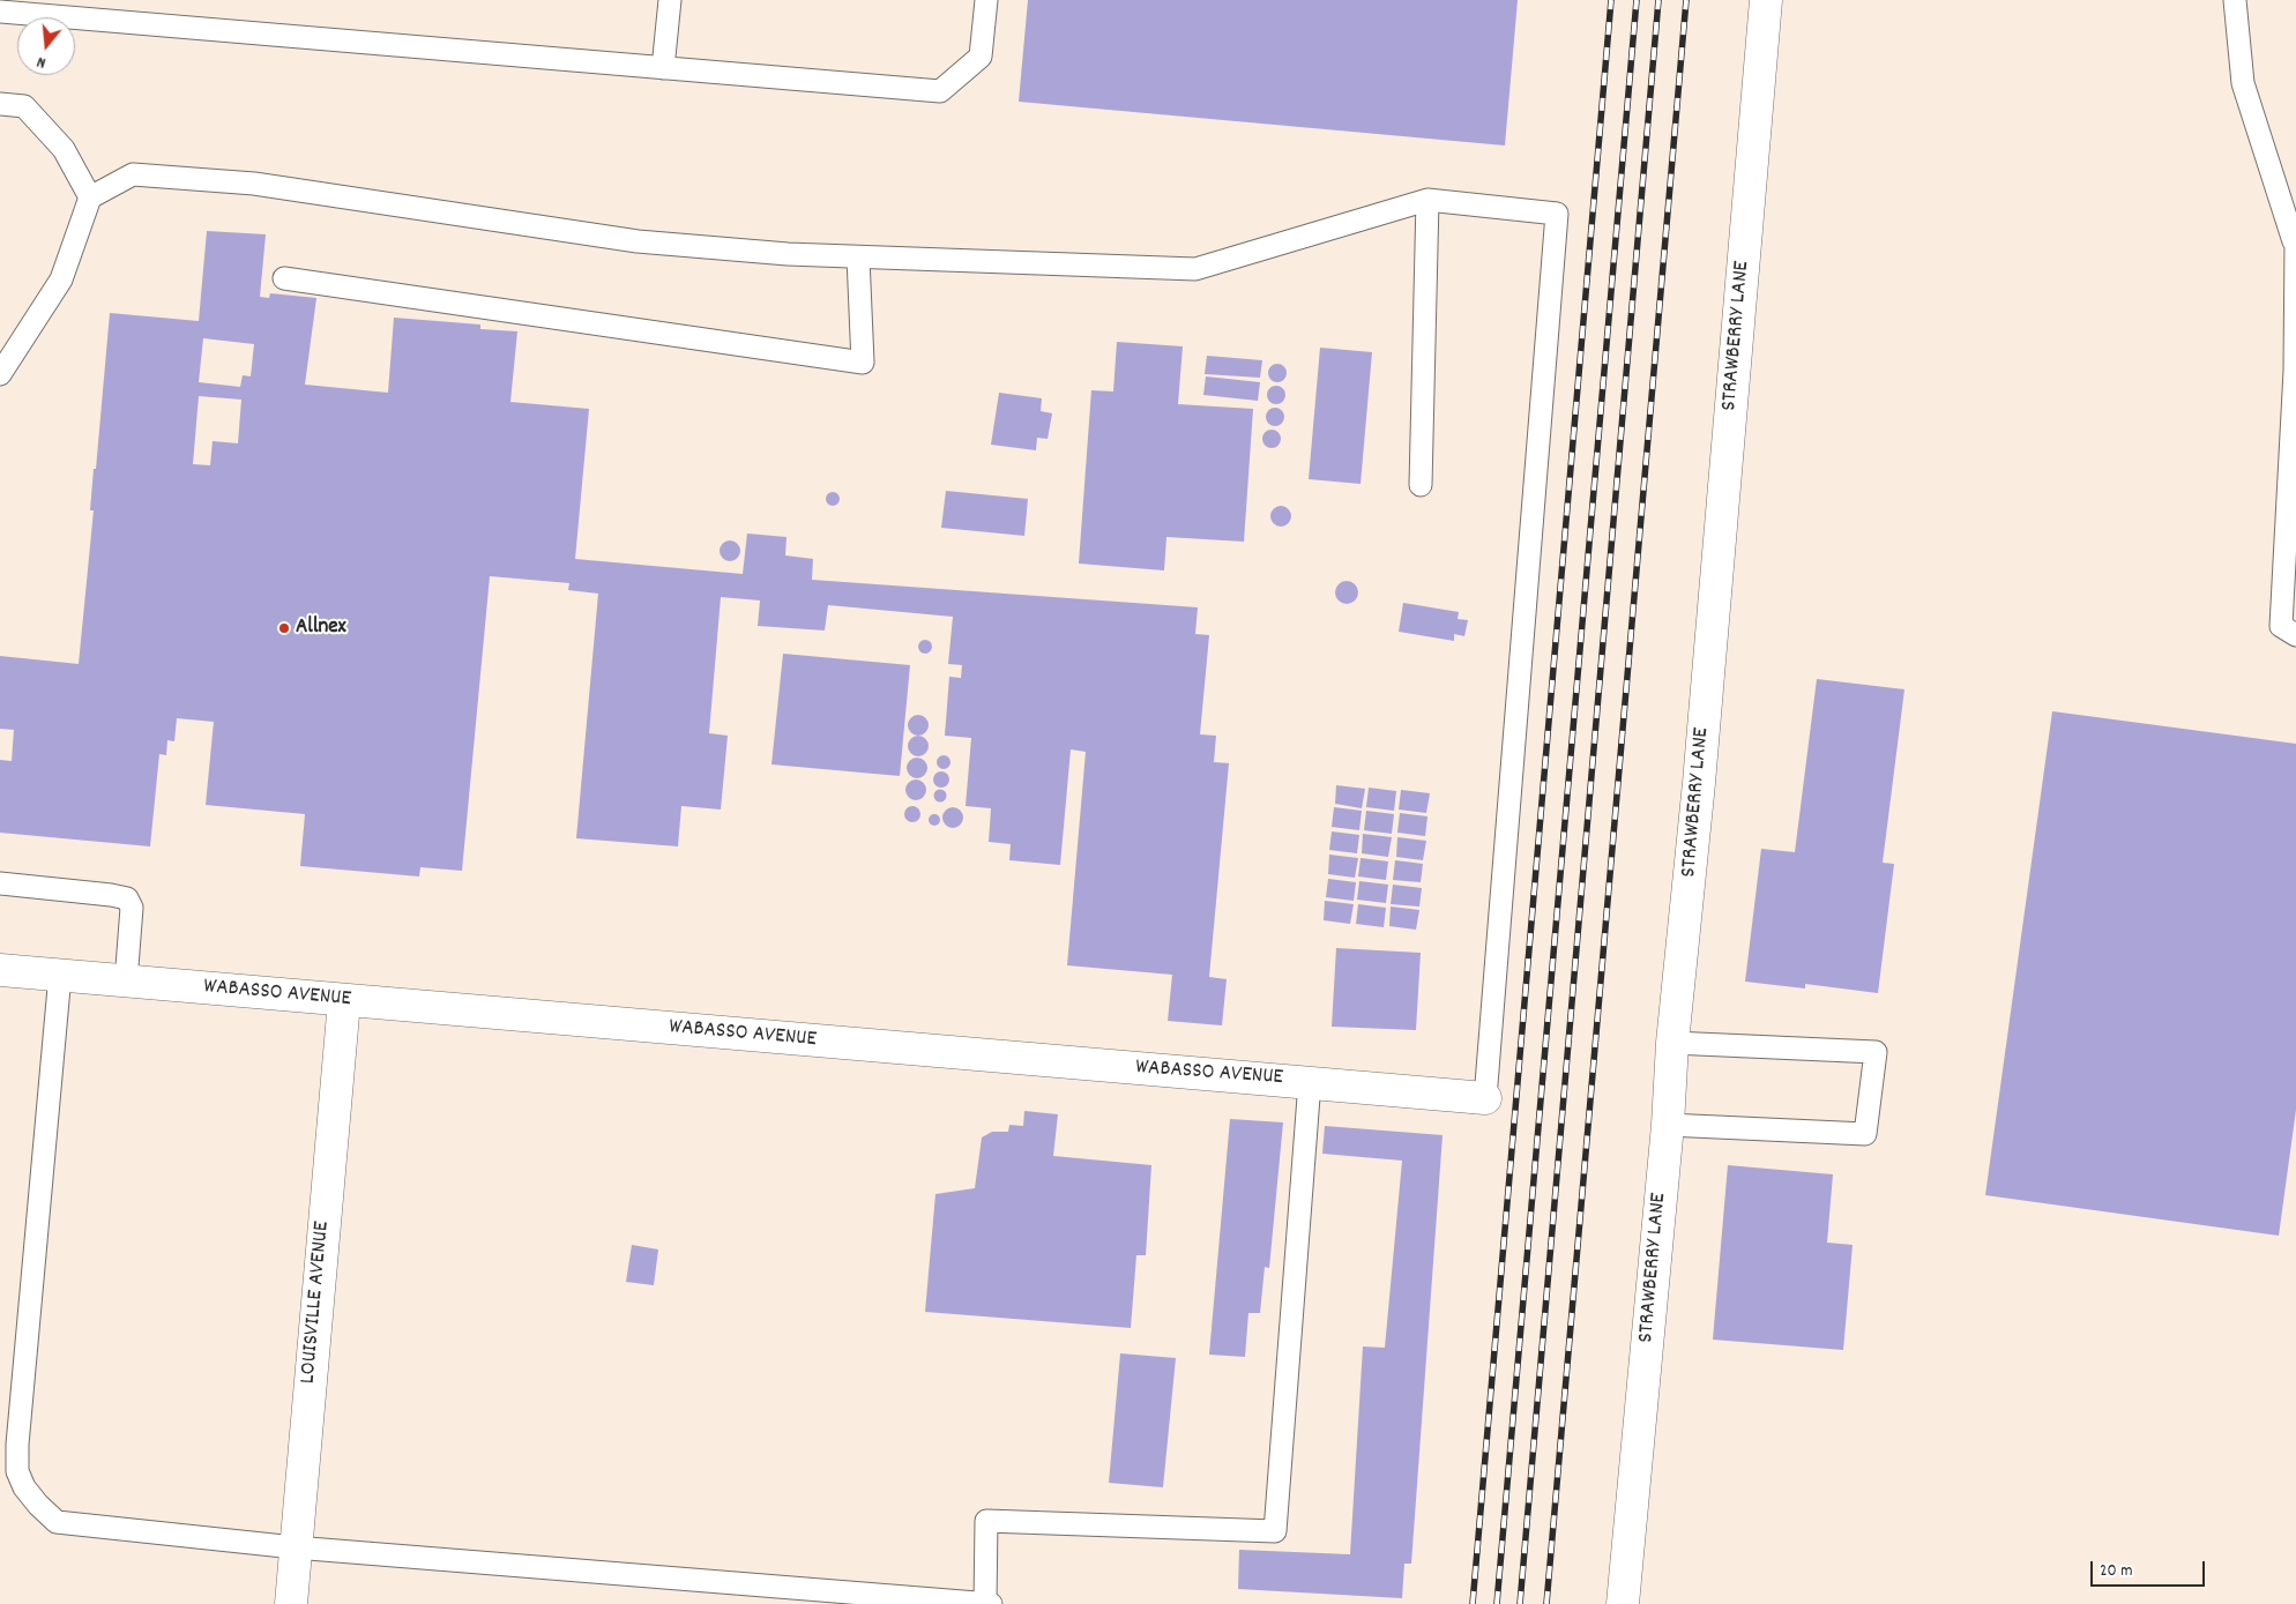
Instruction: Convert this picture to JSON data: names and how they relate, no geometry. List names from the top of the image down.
{
  "streets": {
    "street": ["STRAWBERRY LANE", "WABASSO AVENUE", "LOUISVILLE AVENUE"]
  },
  "crossings": [
    ["WABASSO AVENUE", "LOUISVILLE AVENUE"]
  ],
  "places": ["Allnex"],
  "scale_bar": "20 m",
  "north": "bottom"
}
